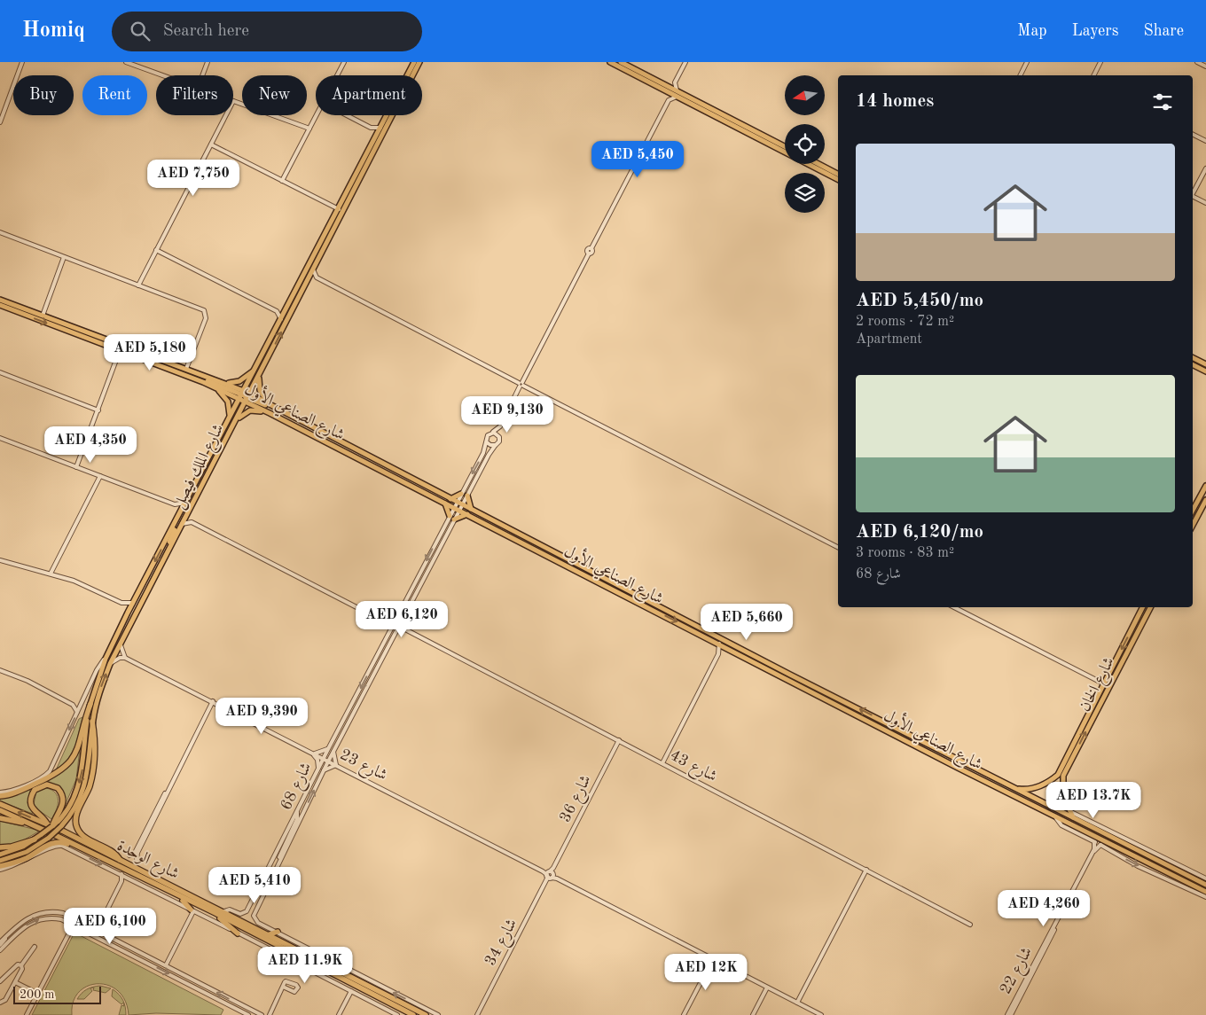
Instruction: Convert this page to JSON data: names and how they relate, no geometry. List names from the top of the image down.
{
  "streets": {
    "highway": ["شارع الوحدة"],
    "main road": ["شارع الصناعي الأول", "شارع الملك فيصل", "شارع الخان"],
    "street": [
      "شارع 23",
      "شارع 43",
      "شارع 68",
      "شارع 36",
      "شارع 34",
      "شارع 22"
    ]
  },
  "crossings": [
    ["شارع الصناعي الأول", "شارع الملك فيصل"],
    ["شارع الصناعي الأول", "شارع الخان"],
    ["شارع الصناعي الأول", "شارع 68"],
    ["شارع الملك فيصل", "شارع الوحدة"],
    ["شارع 23", "شارع 68"],
    ["شارع 23", "شارع 36"],
    ["شارع 23", "شارع 34"],
    ["شارع 43", "شارع 68"],
    ["شارع 43", "شارع 36"],
    ["شارع 68", "شارع الوحدة"],
    ["شارع 36", "شارع 34"]
  ],
  "scale_bar": "200 m",
  "north": "left",
  "page": {
    "header": "Homiq",
    "search": "Search here",
    "nav": ["Map", "Layers", "Share"],
    "chip": [
      "Buy",
      "Rent",
      "Filters",
      "New",
      "Apartment"
    ],
    "heading": "14 homes",
    "list": [
      {
        "name": "AED 5,450/mo",
        "note": "2 rooms · 72 m² · Apartment"
      },
      {
        "name": "AED 6,120/mo",
        "note": "3 rooms · 83 m² · شارع 68"
      }
    ],
    "price": [
      "AED 5,450",
      "AED 7,750",
      "AED 5,180",
      "AED 9,130",
      "AED 4,350",
      "AED 6,120",
      "AED 5,660",
      "AED 9,390",
      "AED 13.7K",
      "AED 5,410",
      "AED 4,260",
      "AED 6,100",
      "AED 11.9K",
      "AED 12K"
    ],
    "scale": "200 m"
  }
}
